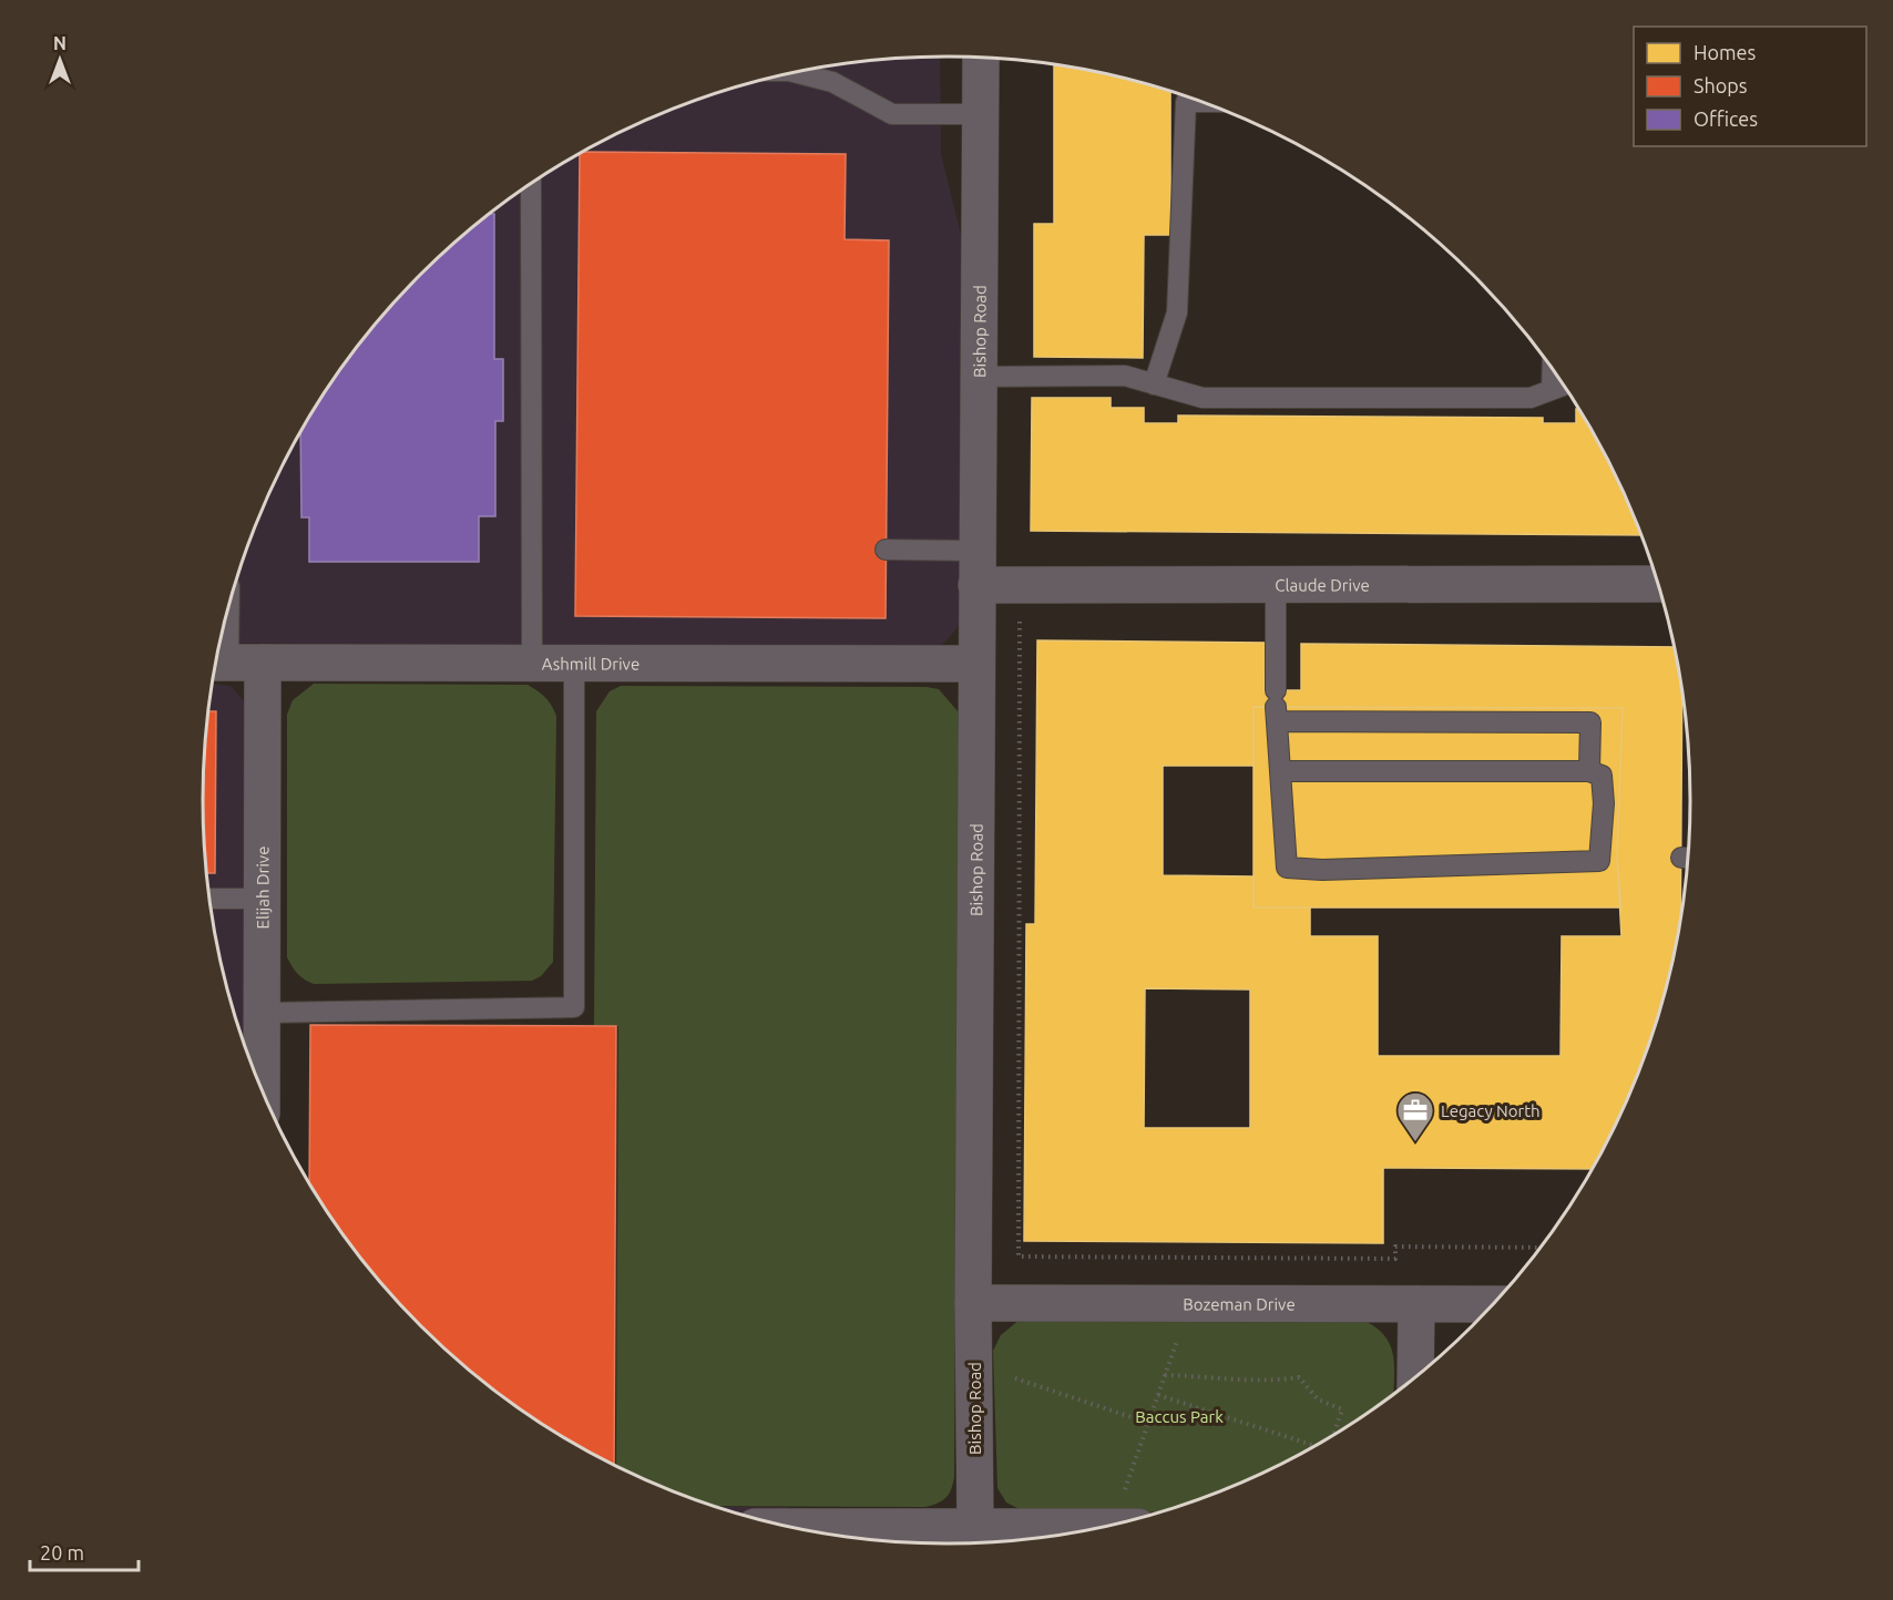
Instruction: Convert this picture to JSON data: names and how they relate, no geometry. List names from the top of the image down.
{
  "streets": {
    "street": [
      "Bishop Road",
      "Claude Drive",
      "Ashmill Drive",
      "Elijah Drive",
      "Bozeman Drive"
    ]
  },
  "crossings": [
    ["Bishop Road", "Claude Drive"],
    ["Bishop Road", "Ashmill Drive"],
    ["Bishop Road", "Bozeman Drive"],
    ["Ashmill Drive", "Elijah Drive"]
  ],
  "parks": ["Baccus Park"],
  "places": {
    "office": ["Legacy North"]
  },
  "legend": ["Homes", "Shops", "Offices"],
  "scale_bar": "20 m",
  "north": "top"
}
